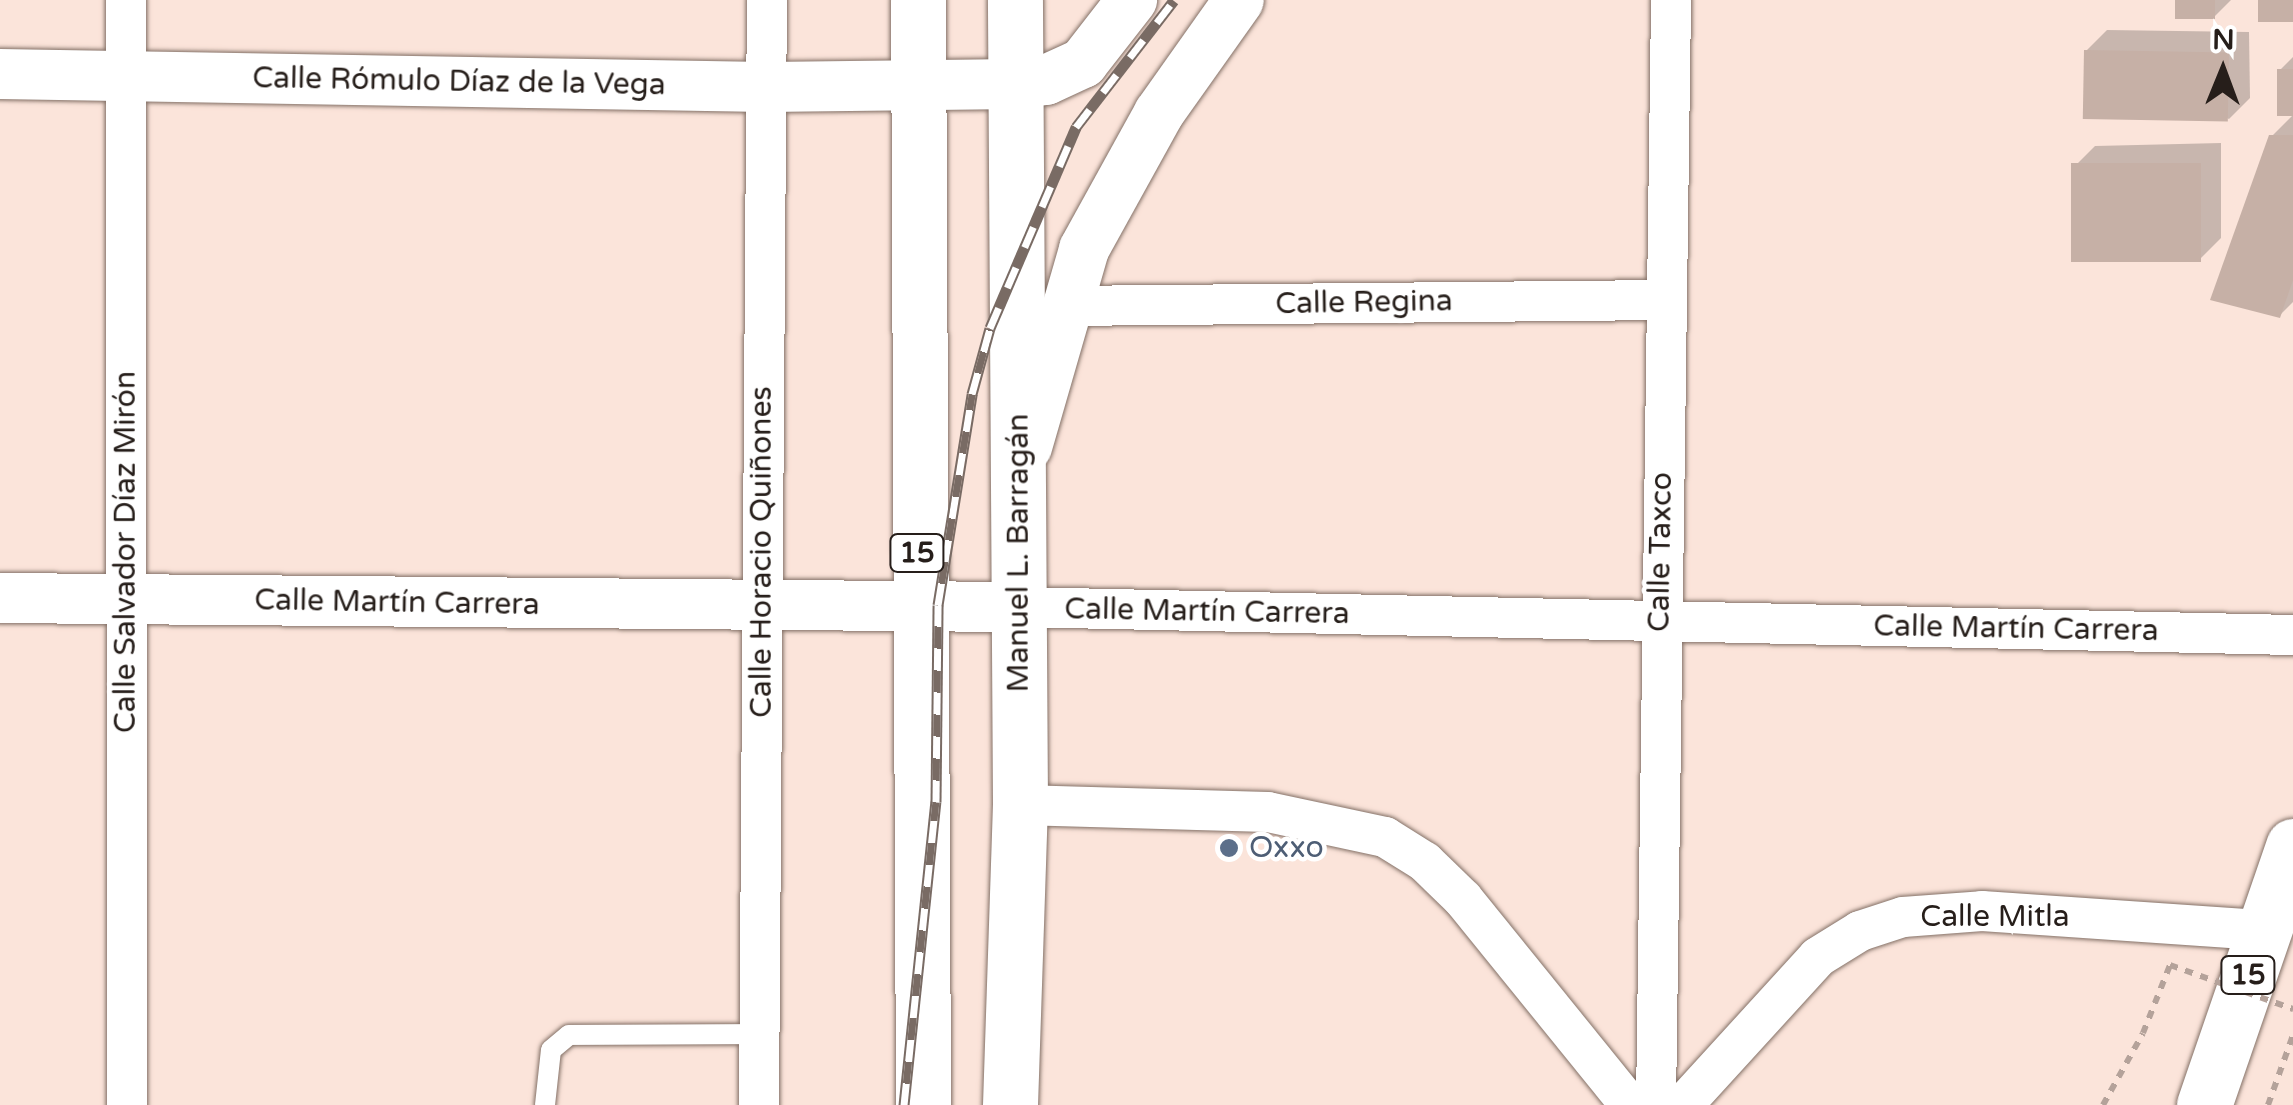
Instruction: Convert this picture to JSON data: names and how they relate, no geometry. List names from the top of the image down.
{
  "streets": {
    "highway": ["15", "Manuel L. Barragán"],
    "street": [
      "Calle Rómulo Díaz de la Vega",
      "Calle Regina",
      "Calle Salvador Díaz Mirón",
      "Calle Horacio Quiñones",
      "Calle Taxco",
      "Calle Martín Carrera",
      "Calle Mitla"
    ]
  },
  "crossings": [
    ["Calle Rómulo Díaz de la Vega", "Calle Salvador Díaz Mirón"],
    ["Calle Rómulo Díaz de la Vega", "Calle Horacio Quiñones"],
    ["Calle Rómulo Díaz de la Vega", "15"],
    ["Calle Rómulo Díaz de la Vega", "Manuel L. Barragán"],
    ["Calle Regina", "Calle Taxco"],
    ["Calle Salvador Díaz Mirón", "Calle Martín Carrera"],
    ["Calle Horacio Quiñones", "Calle Martín Carrera"],
    ["Calle Taxco", "Calle Martín Carrera"],
    ["15", "Calle Martín Carrera"],
    ["15", "Calle Mitla"],
    ["Manuel L. Barragán", "Calle Martín Carrera"]
  ],
  "places": ["Oxxo"],
  "north": "top"
}
